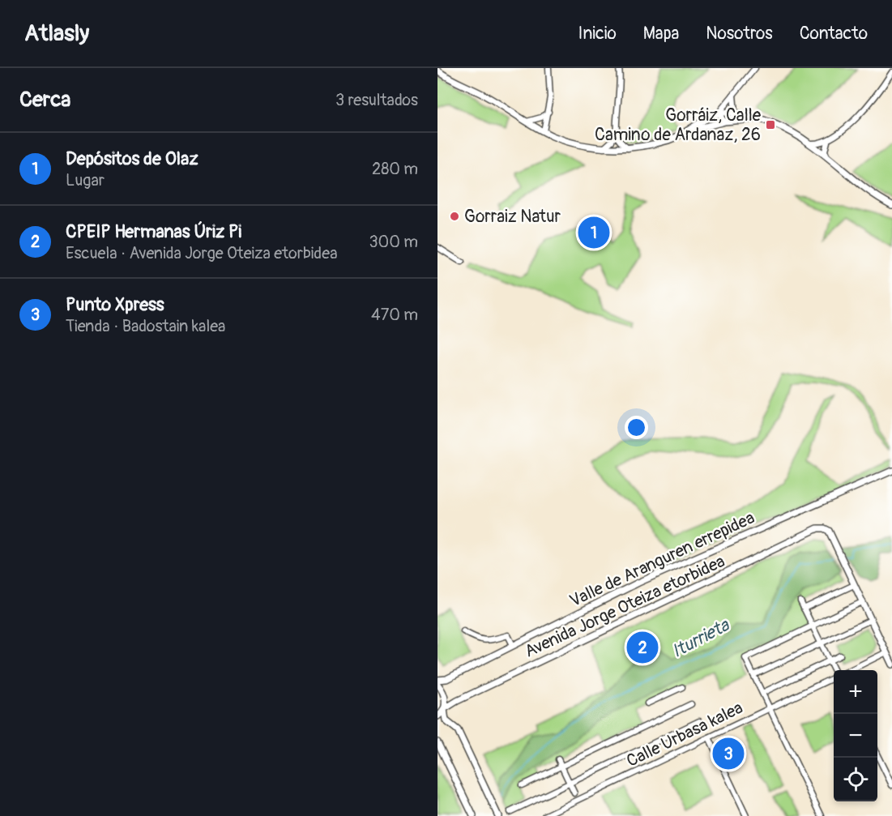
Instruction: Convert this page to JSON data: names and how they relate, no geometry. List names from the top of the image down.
{
  "streets": {
    "street": ["Valle de Aranguren errepidea", "Avenida Jorge Oteiza etorbidea", "Calle Urbasa kalea"]
  },
  "water": ["Iturrieta"],
  "places": {
    "transit": ["Gorráiz, Calle Camino de Ardanaz, 26"],
    "other": ["Gorraiz Natur"]
  },
  "page": {
    "header": "Atlasly",
    "nav": [
      "Inicio",
      "Mapa",
      "Nosotros",
      "Contacto"
    ],
    "heading": ["Cerca", "3 resultados"],
    "list": [
      {
        "mark": "1",
        "name": "Depósitos de Olaz",
        "note": "Lugar",
        "value": "280 m"
      },
      {
        "mark": "2",
        "name": "CPEIP Hermanas Úriz Pi",
        "note": "Escuela · Avenida Jorge Oteiza etorbidea",
        "value": "300 m"
      },
      {
        "mark": "3",
        "name": "Punto Xpress",
        "note": "Tienda · Badostain kalea",
        "value": "470 m"
      }
    ],
    "pins": ["1", "2", "3"],
    "map_buttons": ["+", "−"]
  }
}
